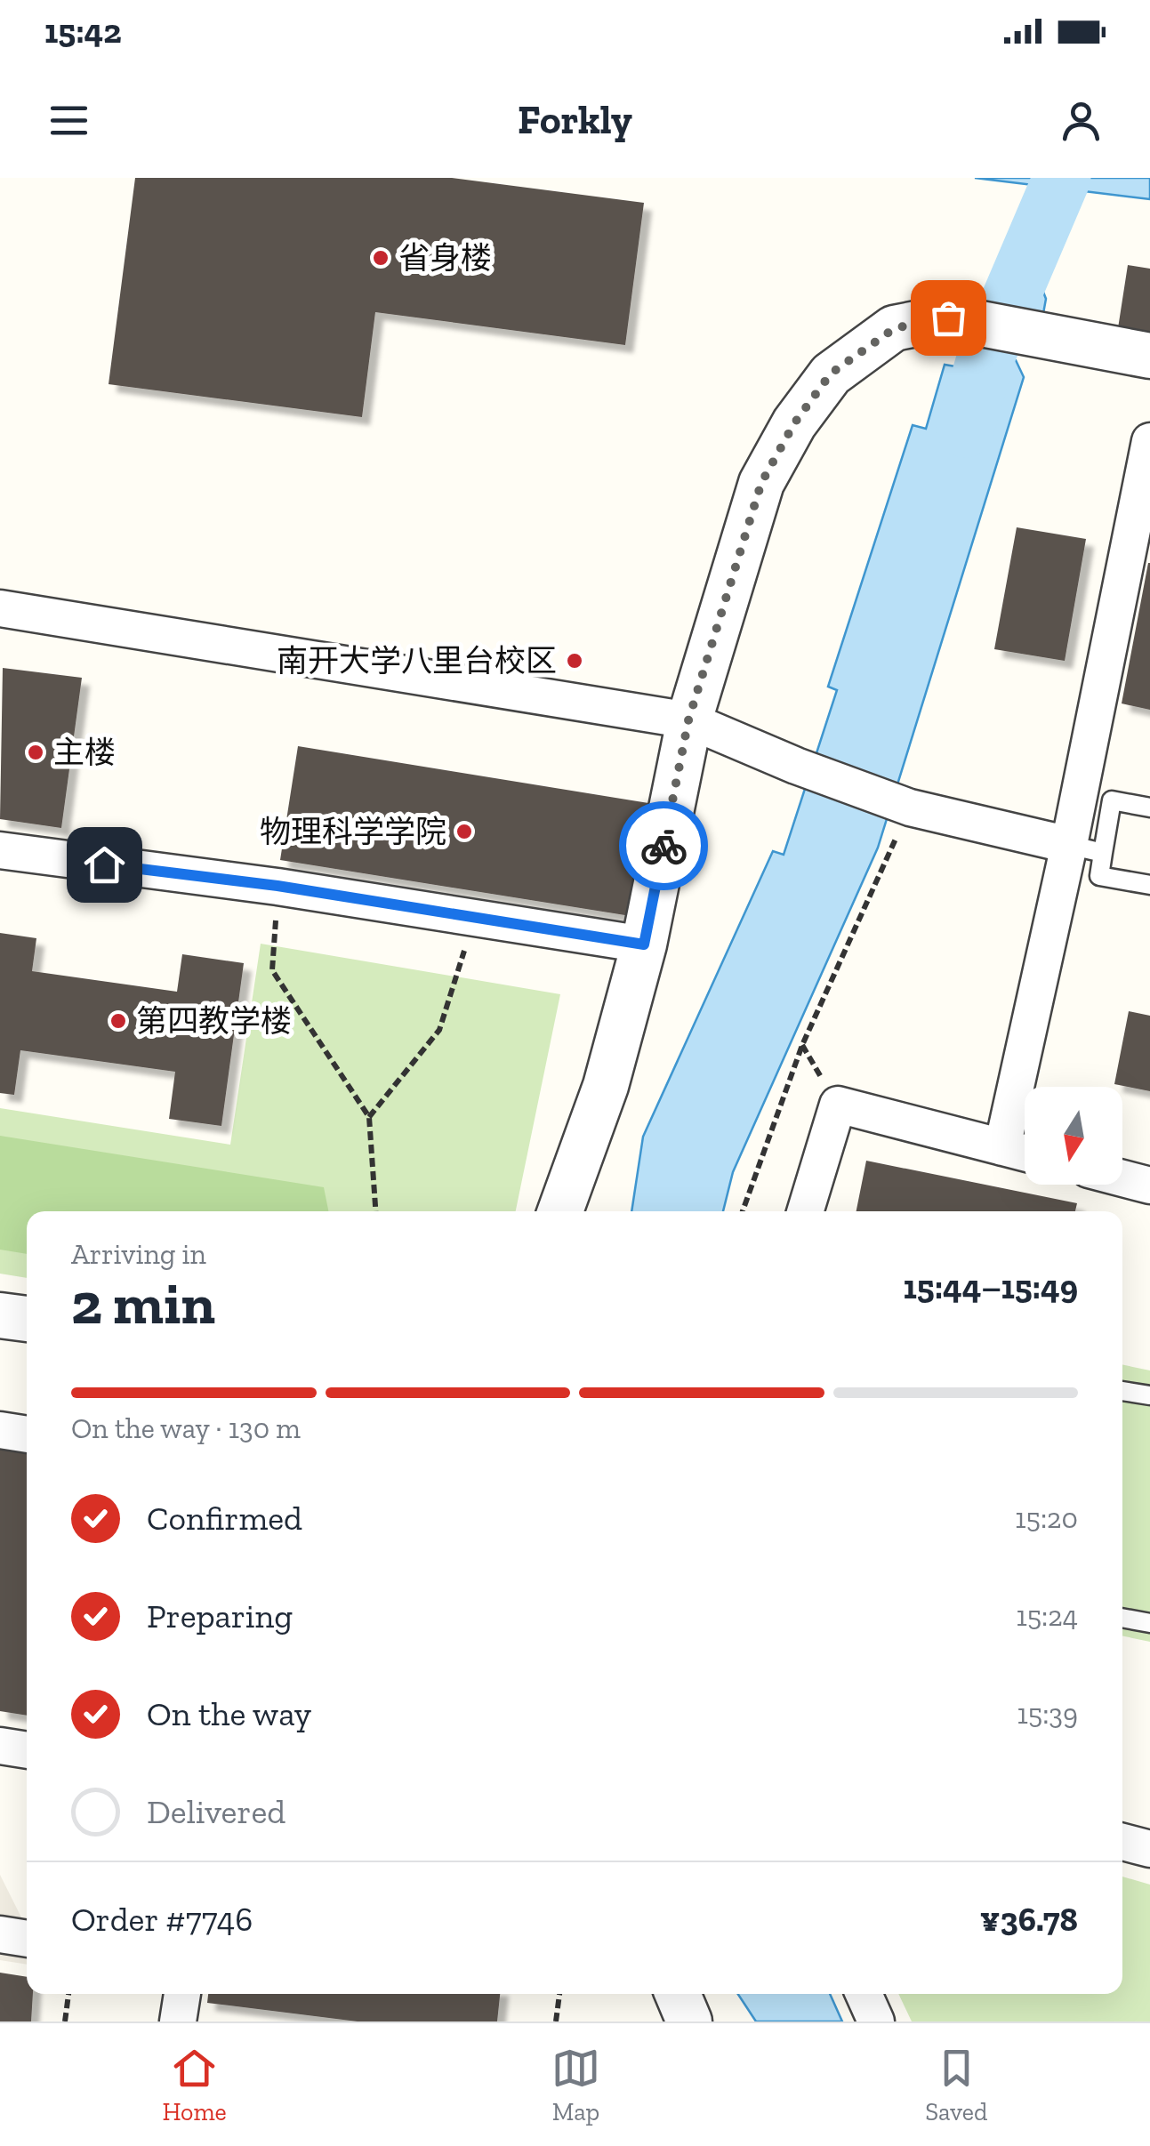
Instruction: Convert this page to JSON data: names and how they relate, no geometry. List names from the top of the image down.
{
  "places": [
    "省身楼",
    "南开大学八里台校区",
    "主楼",
    "物理科学学院",
    "第四教学楼"
  ],
  "north": "bottom",
  "page": {
    "status": "15:42",
    "header": "Forkly",
    "heading": ["2 min", "Arriving in", "15:44–15:49"],
    "panel": ["Order #7746", "¥36.78"],
    "bar": "On the way · 130 m",
    "list": [
      ["Confirmed", "15:20"],
      ["Preparing", "15:24"],
      ["On the way", "15:39"],
      "Delivered"
    ],
    "tabs": ["Home", "Map", "Saved"]
  }
}
